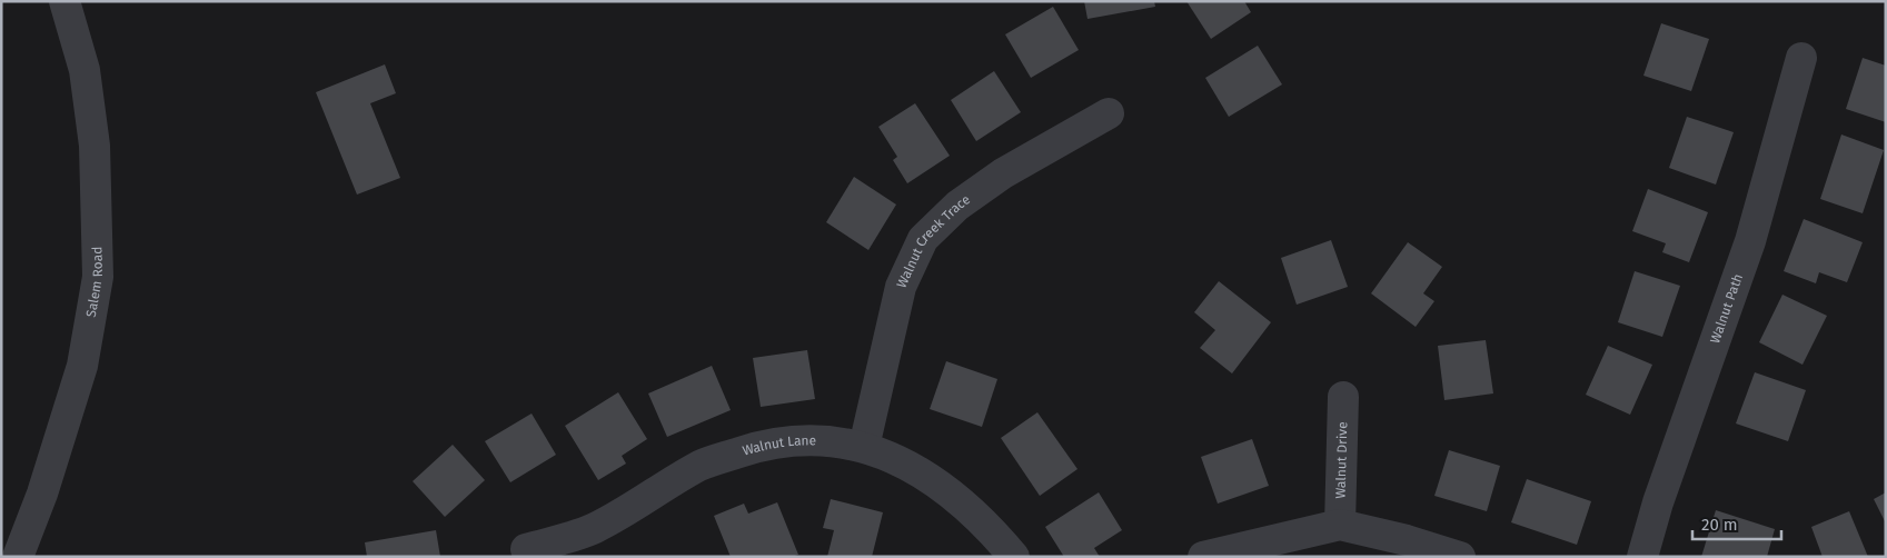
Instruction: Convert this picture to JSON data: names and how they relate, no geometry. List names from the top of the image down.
{
  "streets": {
    "street": [
      "Walnut Creek Trace",
      "Salem Road",
      "Walnut Path",
      "Walnut Lane",
      "Walnut Drive"
    ]
  },
  "crossings": [
    ["Walnut Creek Trace", "Walnut Lane"]
  ],
  "scale_bar": "20 m"
}
